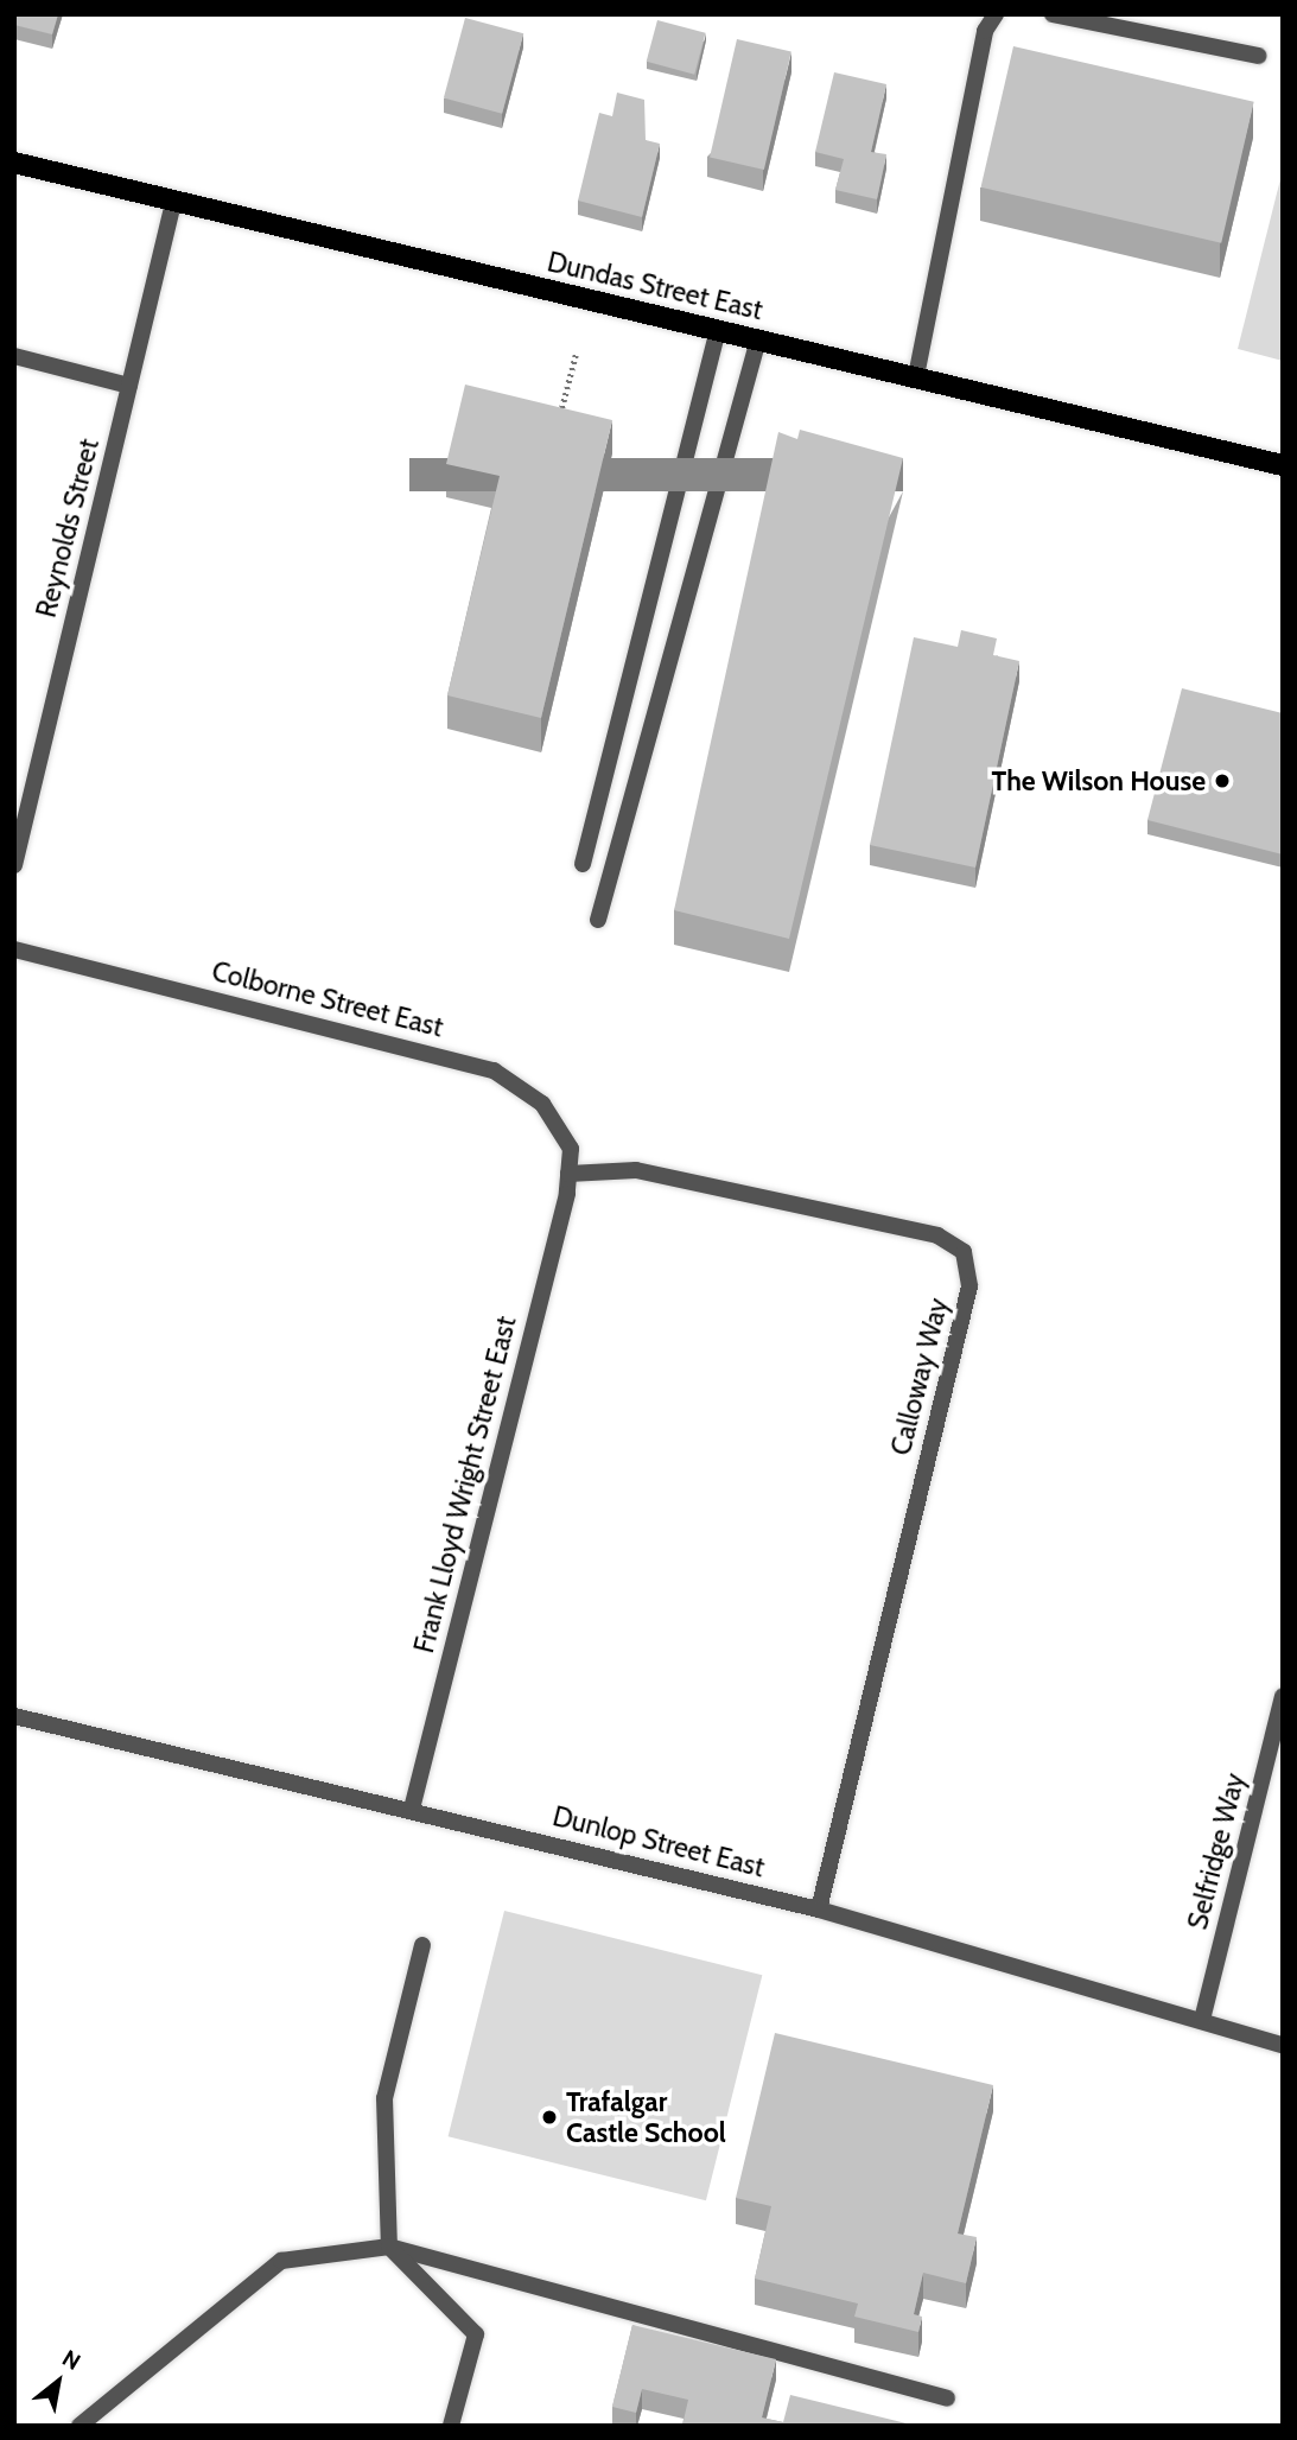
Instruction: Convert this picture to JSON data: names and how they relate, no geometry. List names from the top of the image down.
{
  "streets": {
    "main road": ["Dundas Street East"],
    "street": [
      "Reynolds Street",
      "Colborne Street East",
      "Calloway Way",
      "Frank Lloyd Wright Street East",
      "Dunlop Street East",
      "Selfridge Way"
    ]
  },
  "crossings": [
    ["Dundas Street East", "Reynolds Street"],
    ["Colborne Street East", "Calloway Way"],
    ["Colborne Street East", "Frank Lloyd Wright Street East"],
    ["Calloway Way", "Frank Lloyd Wright Street East"],
    ["Calloway Way", "Dunlop Street East"],
    ["Frank Lloyd Wright Street East", "Dunlop Street East"],
    ["Dunlop Street East", "Selfridge Way"]
  ],
  "places": ["The Wilson House", "Trafalgar Castle School"],
  "north": "top right"
}
